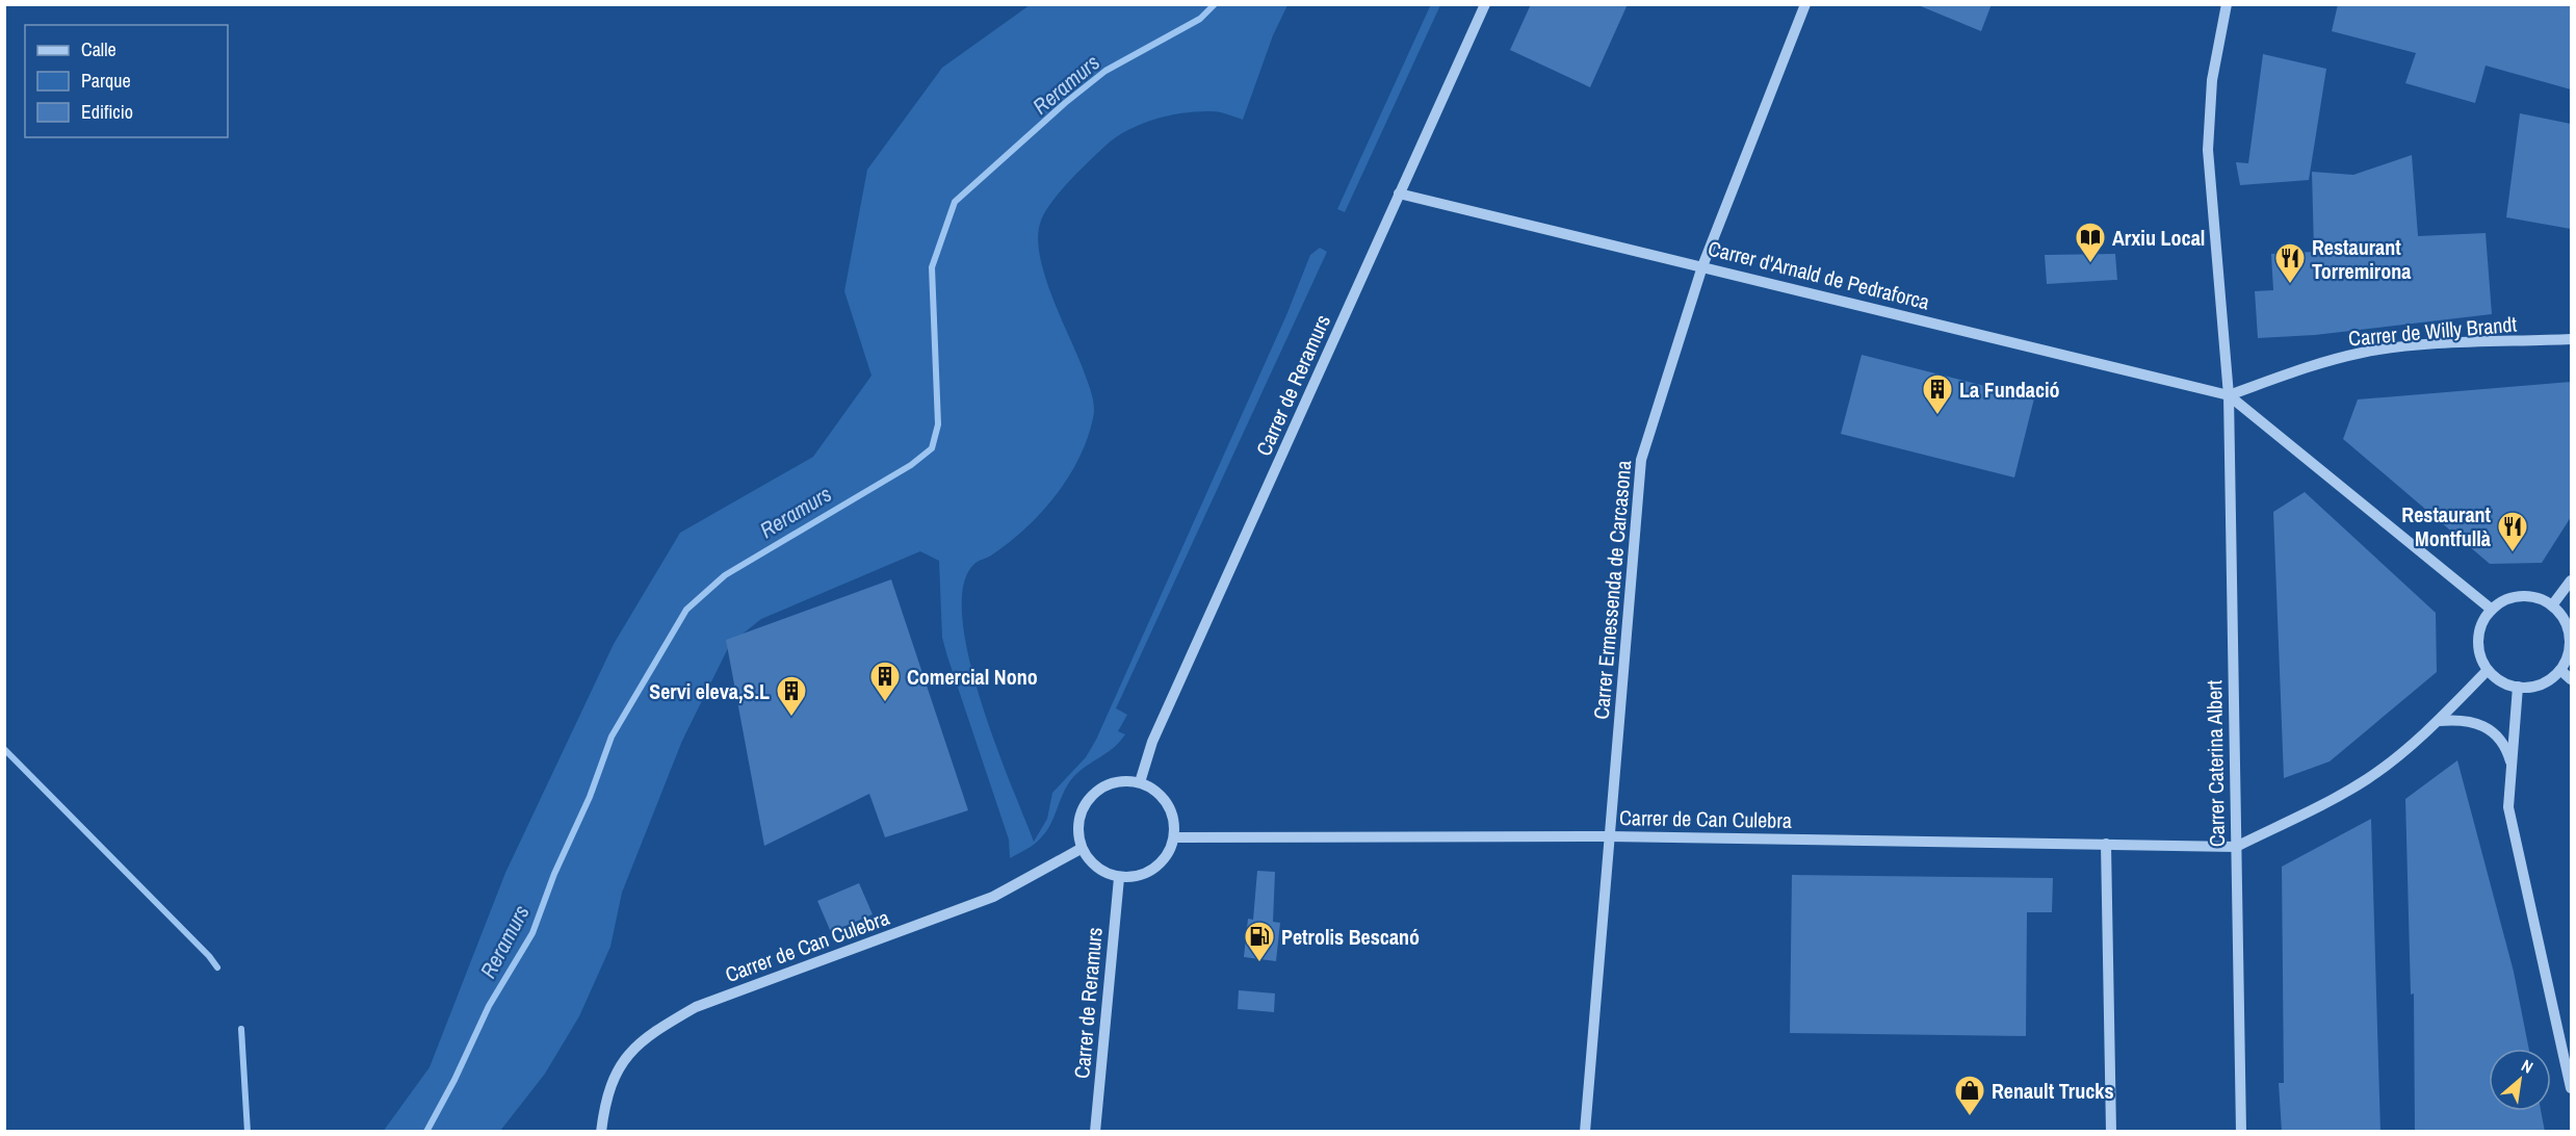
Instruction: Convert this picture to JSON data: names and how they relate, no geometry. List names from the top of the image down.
{
  "streets": {
    "street": [
      "Carrer d'Arnald de Pedraforca",
      "Carrer de Willy Brandt",
      "Carrer de Reramurs",
      "Carrer Ermessenda de Carcasona",
      "Carrer Caterina Albert",
      "Carrer de Can Culebra"
    ]
  },
  "crossings": [
    ["Carrer d'Arnald de Pedraforca", "Carrer de Willy Brandt"],
    ["Carrer d'Arnald de Pedraforca", "Carrer de Reramurs"],
    ["Carrer d'Arnald de Pedraforca", "Carrer Ermessenda de Carcasona"],
    ["Carrer d'Arnald de Pedraforca", "Carrer Caterina Albert"],
    ["Carrer de Willy Brandt", "Carrer Caterina Albert"],
    ["Carrer de Reramurs", "Carrer de Can Culebra"],
    ["Carrer Ermessenda de Carcasona", "Carrer de Can Culebra"],
    ["Carrer Caterina Albert", "Carrer de Can Culebra"]
  ],
  "water": ["Reramurs"],
  "places": {
    "library": ["Arxiu Local"],
    "restaurant": ["Restaurant Torremirona", "Restaurant Montfullà"],
    "building": ["La Fundació", "Comercial Nono", "Servi eleva,S.L"],
    "fuel station": ["Petrolis Bescanó"],
    "shop": ["Renault Trucks"]
  },
  "legend": ["Calle", "Parque", "Edificio"],
  "north": "top right"
}
